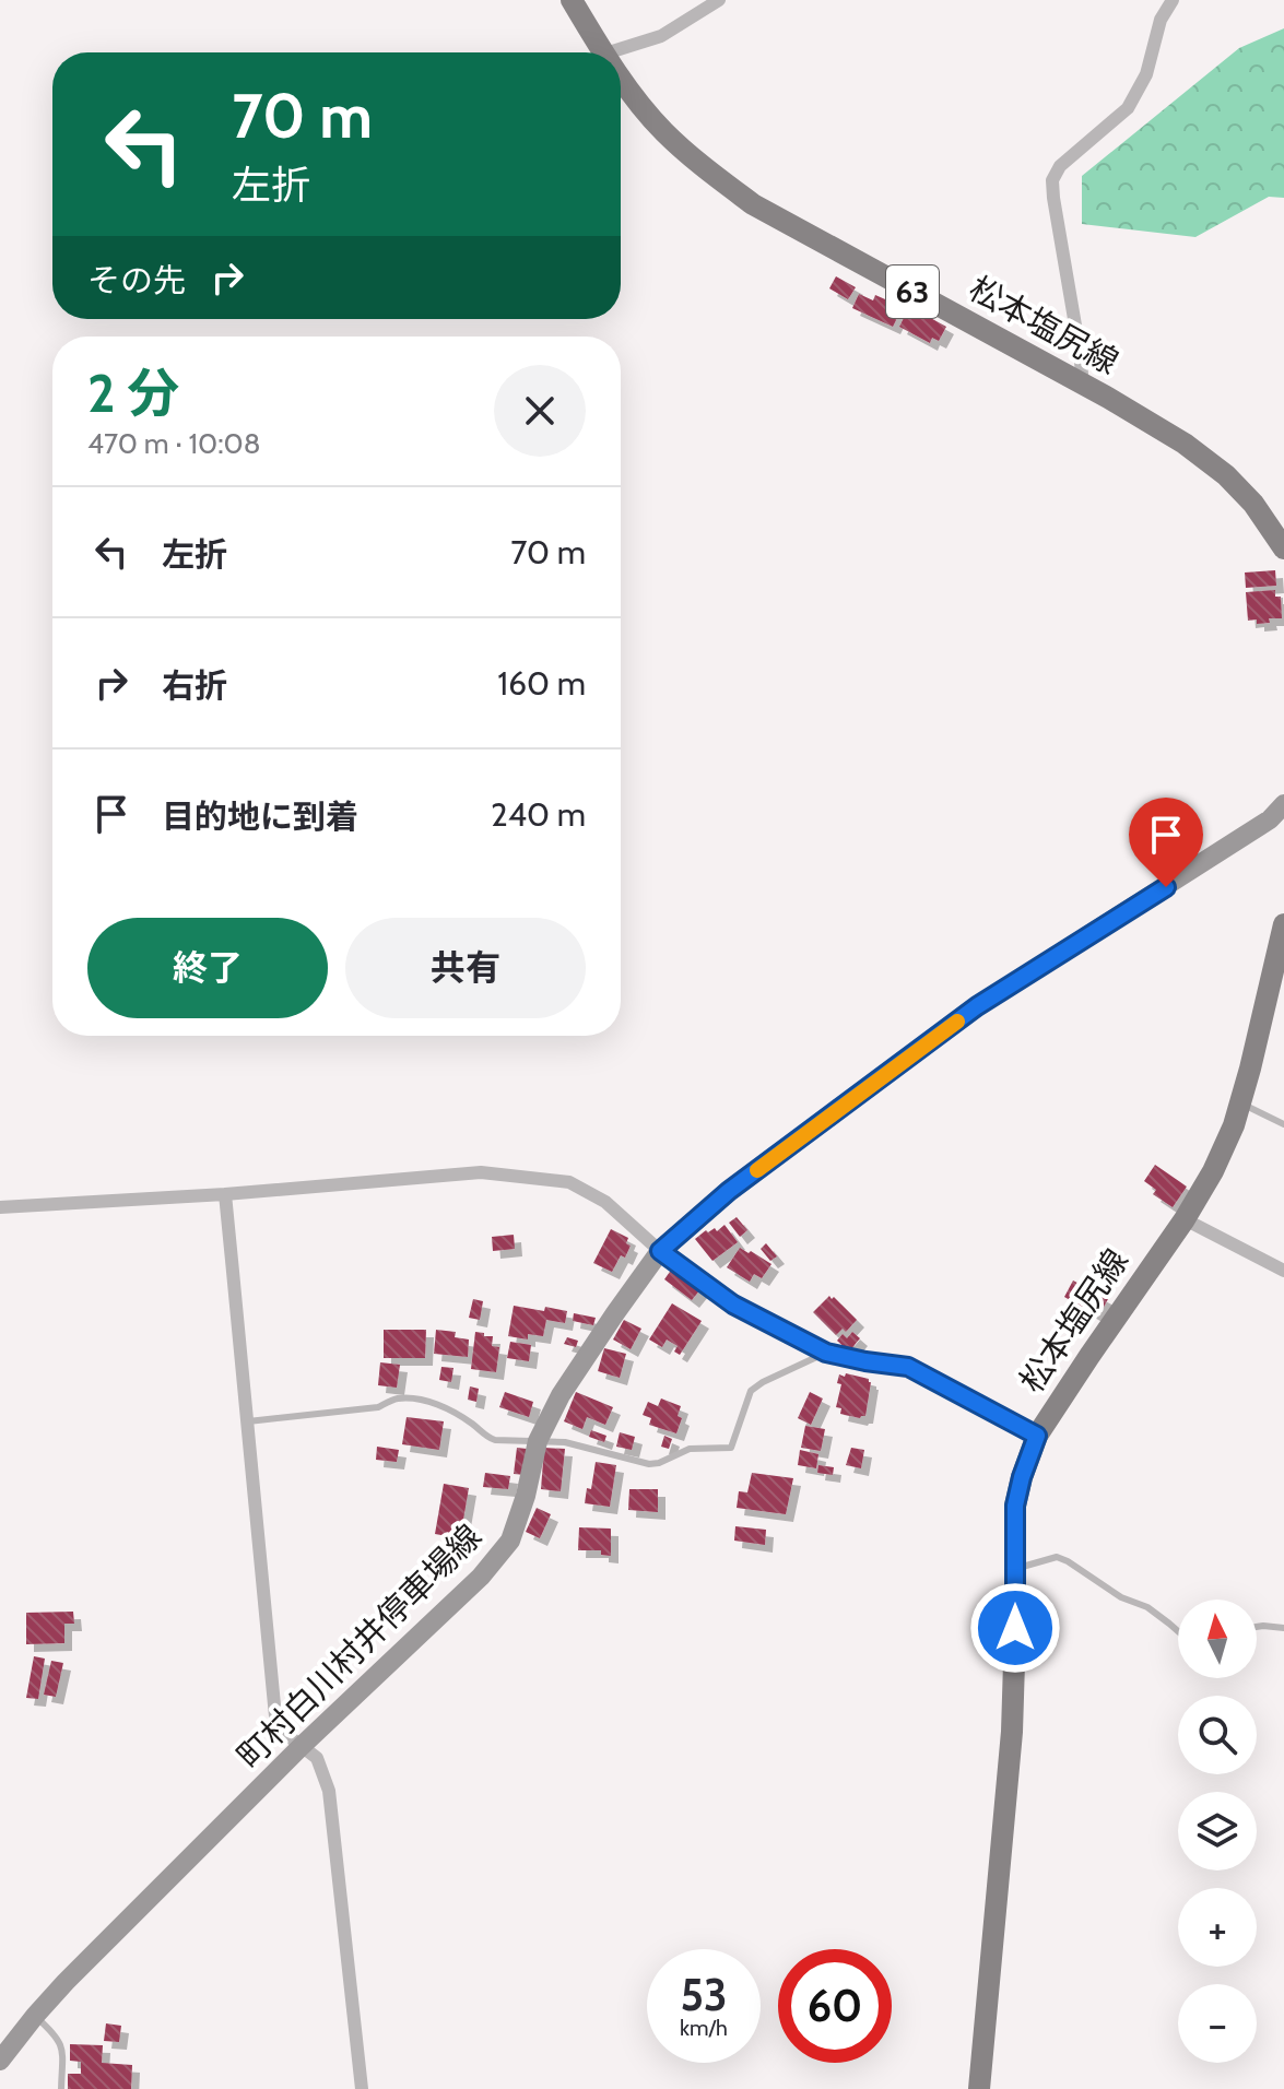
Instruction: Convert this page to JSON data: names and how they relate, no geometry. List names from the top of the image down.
{
  "streets": {
    "main road": ["63", "松本塩尻線", "町村白川村井停車場線"]
  },
  "north": "top",
  "page": {
    "turn": ["70 m", "左折"],
    "then": "その先",
    "heading": ["2 分", "470 m · 10:08"],
    "list": [
      {
        "name": "左折",
        "value": "70 m"
      },
      {
        "name": "右折",
        "value": "160 m"
      },
      {
        "name": "目的地に到着",
        "value": "240 m"
      }
    ],
    "buttons": ["終了", "共有"],
    "map_buttons": ["+", "−"],
    "speed": "53 km/h",
    "limit": "60"
  }
}
